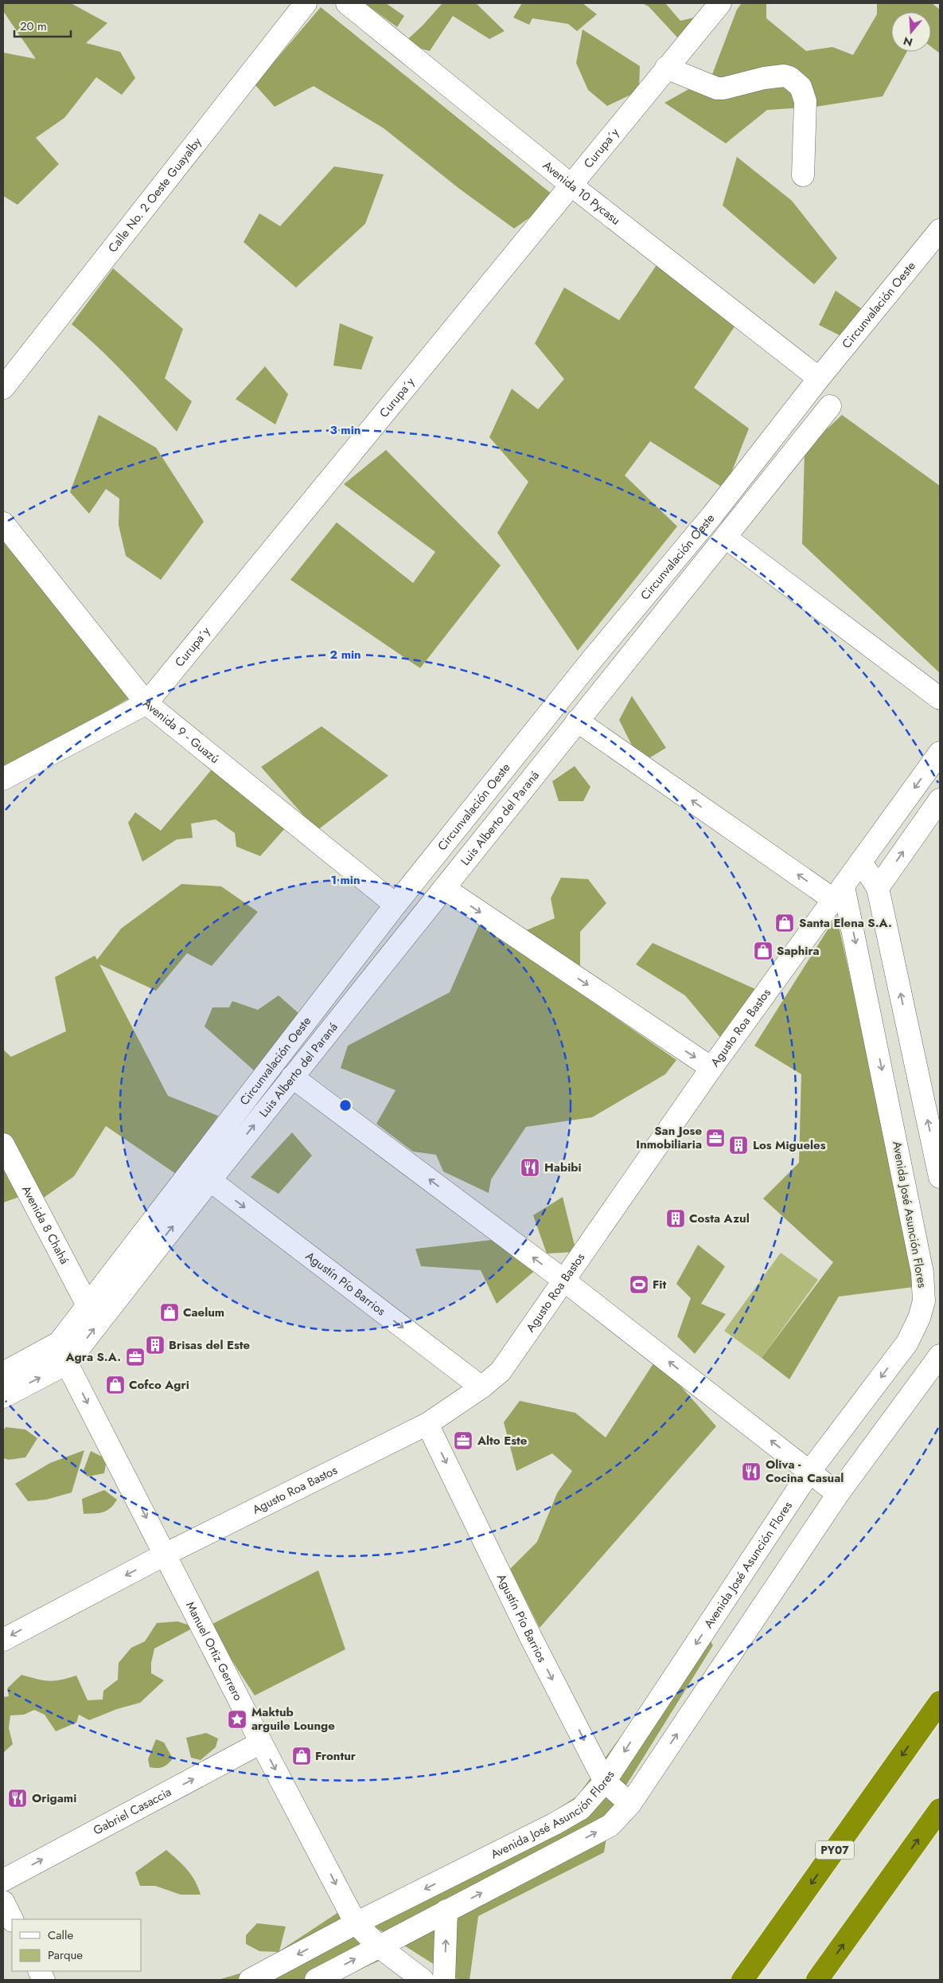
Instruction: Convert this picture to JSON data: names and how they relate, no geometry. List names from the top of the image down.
{
  "streets": {
    "highway": ["PY07"],
    "street": [
      "Curupa´y",
      "Avenida 10 Pycasu",
      "Calle No. 2 Oeste Guayalby",
      "Circunvalación Oeste",
      "Avenida 9 - Guazú",
      "Luis Alberto del Paraná",
      "Agusto Roa Bastos",
      "Avenida José Asunción Flores",
      "Avenida 8 Chahá",
      "Agustín Pío Barrios",
      "Manuel Ortiz Gerrero",
      "Gabriel Casaccia"
    ]
  },
  "crossings": [
    ["Curupa´y", "Avenida 10 Pycasu"],
    ["Curupa´y", "Avenida 9 - Guazú"],
    ["Avenida 10 Pycasu", "Circunvalación Oeste"],
    ["Circunvalación Oeste", "Avenida 9 - Guazú"],
    ["Circunvalación Oeste", "Avenida 8 Chahá"],
    ["Luis Alberto del Paraná", "Agustín Pío Barrios"],
    ["Luis Alberto del Paraná", "Manuel Ortiz Gerrero"],
    ["Agusto Roa Bastos", "Avenida José Asunción Flores"],
    ["Agusto Roa Bastos", "Agustín Pío Barrios"],
    ["Agusto Roa Bastos", "Manuel Ortiz Gerrero"],
    ["Avenida José Asunción Flores", "Agustín Pío Barrios"],
    ["Avenida José Asunción Flores", "Manuel Ortiz Gerrero"],
    ["Manuel Ortiz Gerrero", "Gabriel Casaccia"]
  ],
  "one_way": ["Manuel Ortiz Gerrero", "Gabriel Casaccia"],
  "places": {
    "shop": [
      "Santa Elena S.A.",
      "Saphira",
      "Caelum",
      "Cofco Agri",
      "Frontur"
    ],
    "office": ["San Jose Inmobiliaria", "Agra S.A.", "Alto Este"],
    "building": ["Los Migueles", "Costa Azul", "Brisas del Este"],
    "restaurant": ["Habibi", "Oliva - Cocina Casual", "Origami"],
    "sports": ["Fit"],
    "place": ["Maktub arguile Lounge"]
  },
  "legend": ["Calle", "Parque"],
  "scale_bar": "20 m",
  "north": "bottom",
  "rings": ["3 min", "2 min", "1 min"]
}
